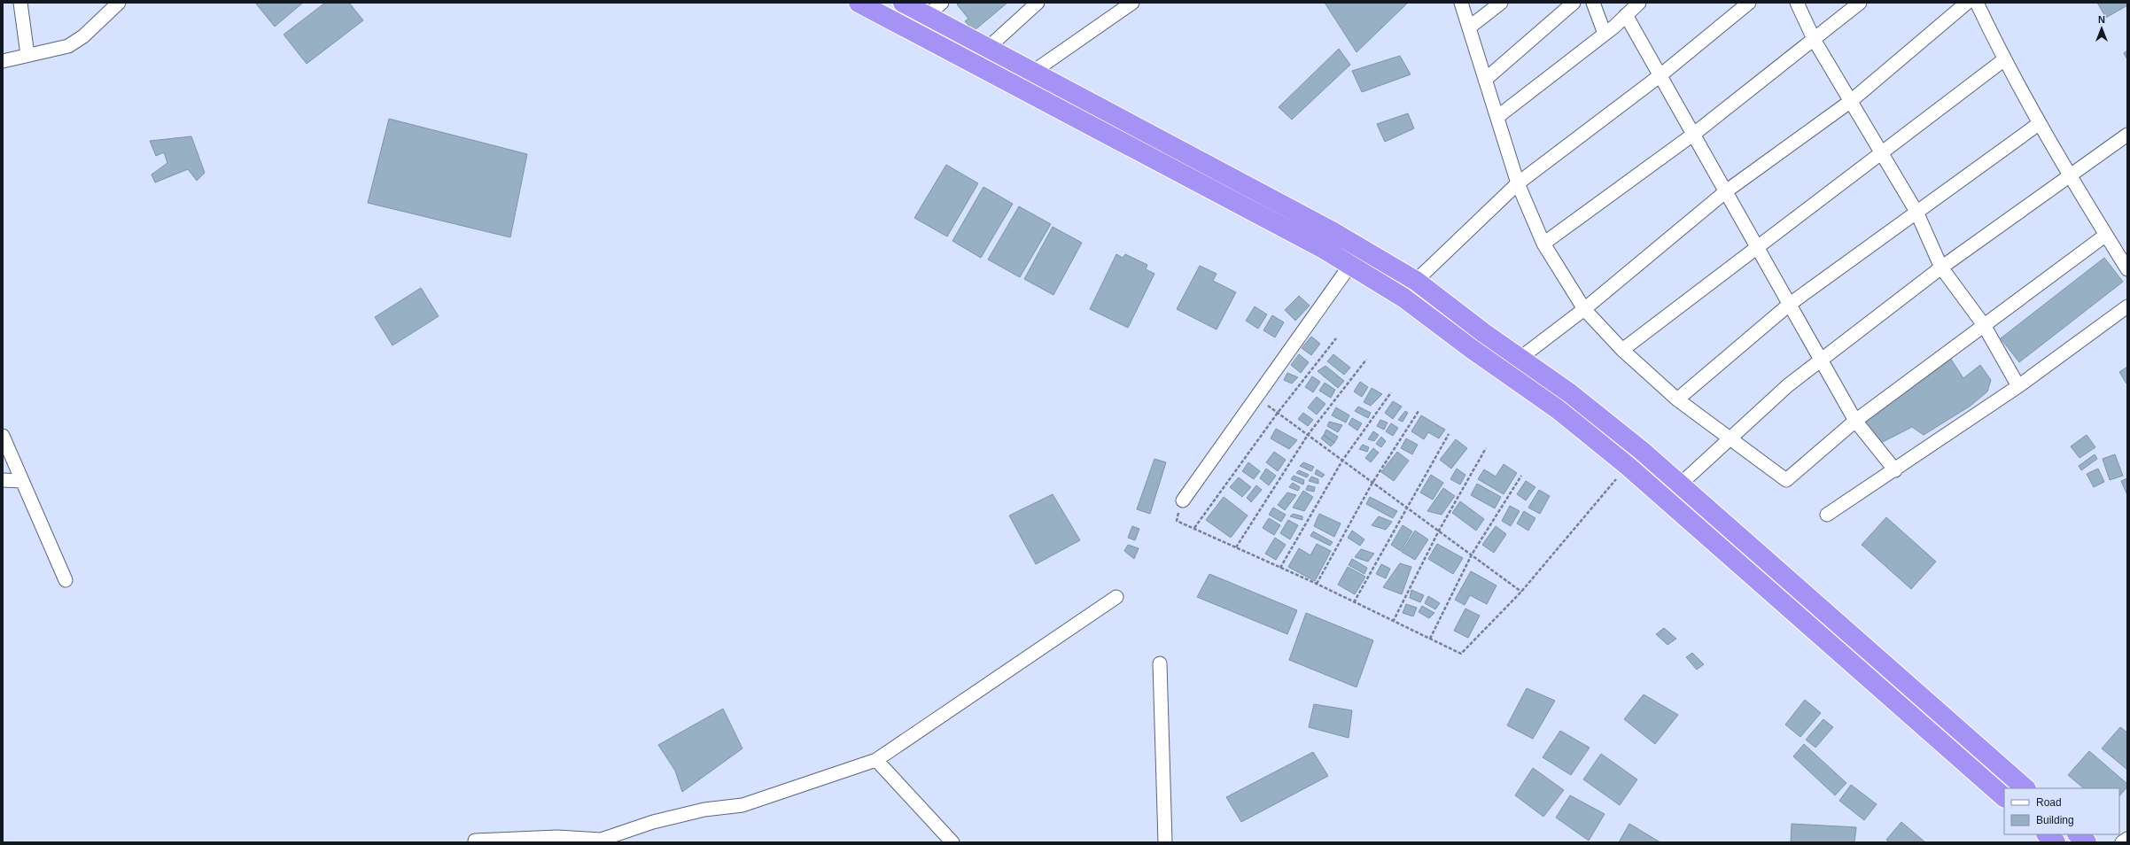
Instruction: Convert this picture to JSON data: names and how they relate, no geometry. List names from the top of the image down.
{
  "legend": ["Road", "Building"],
  "north": "top"
}
